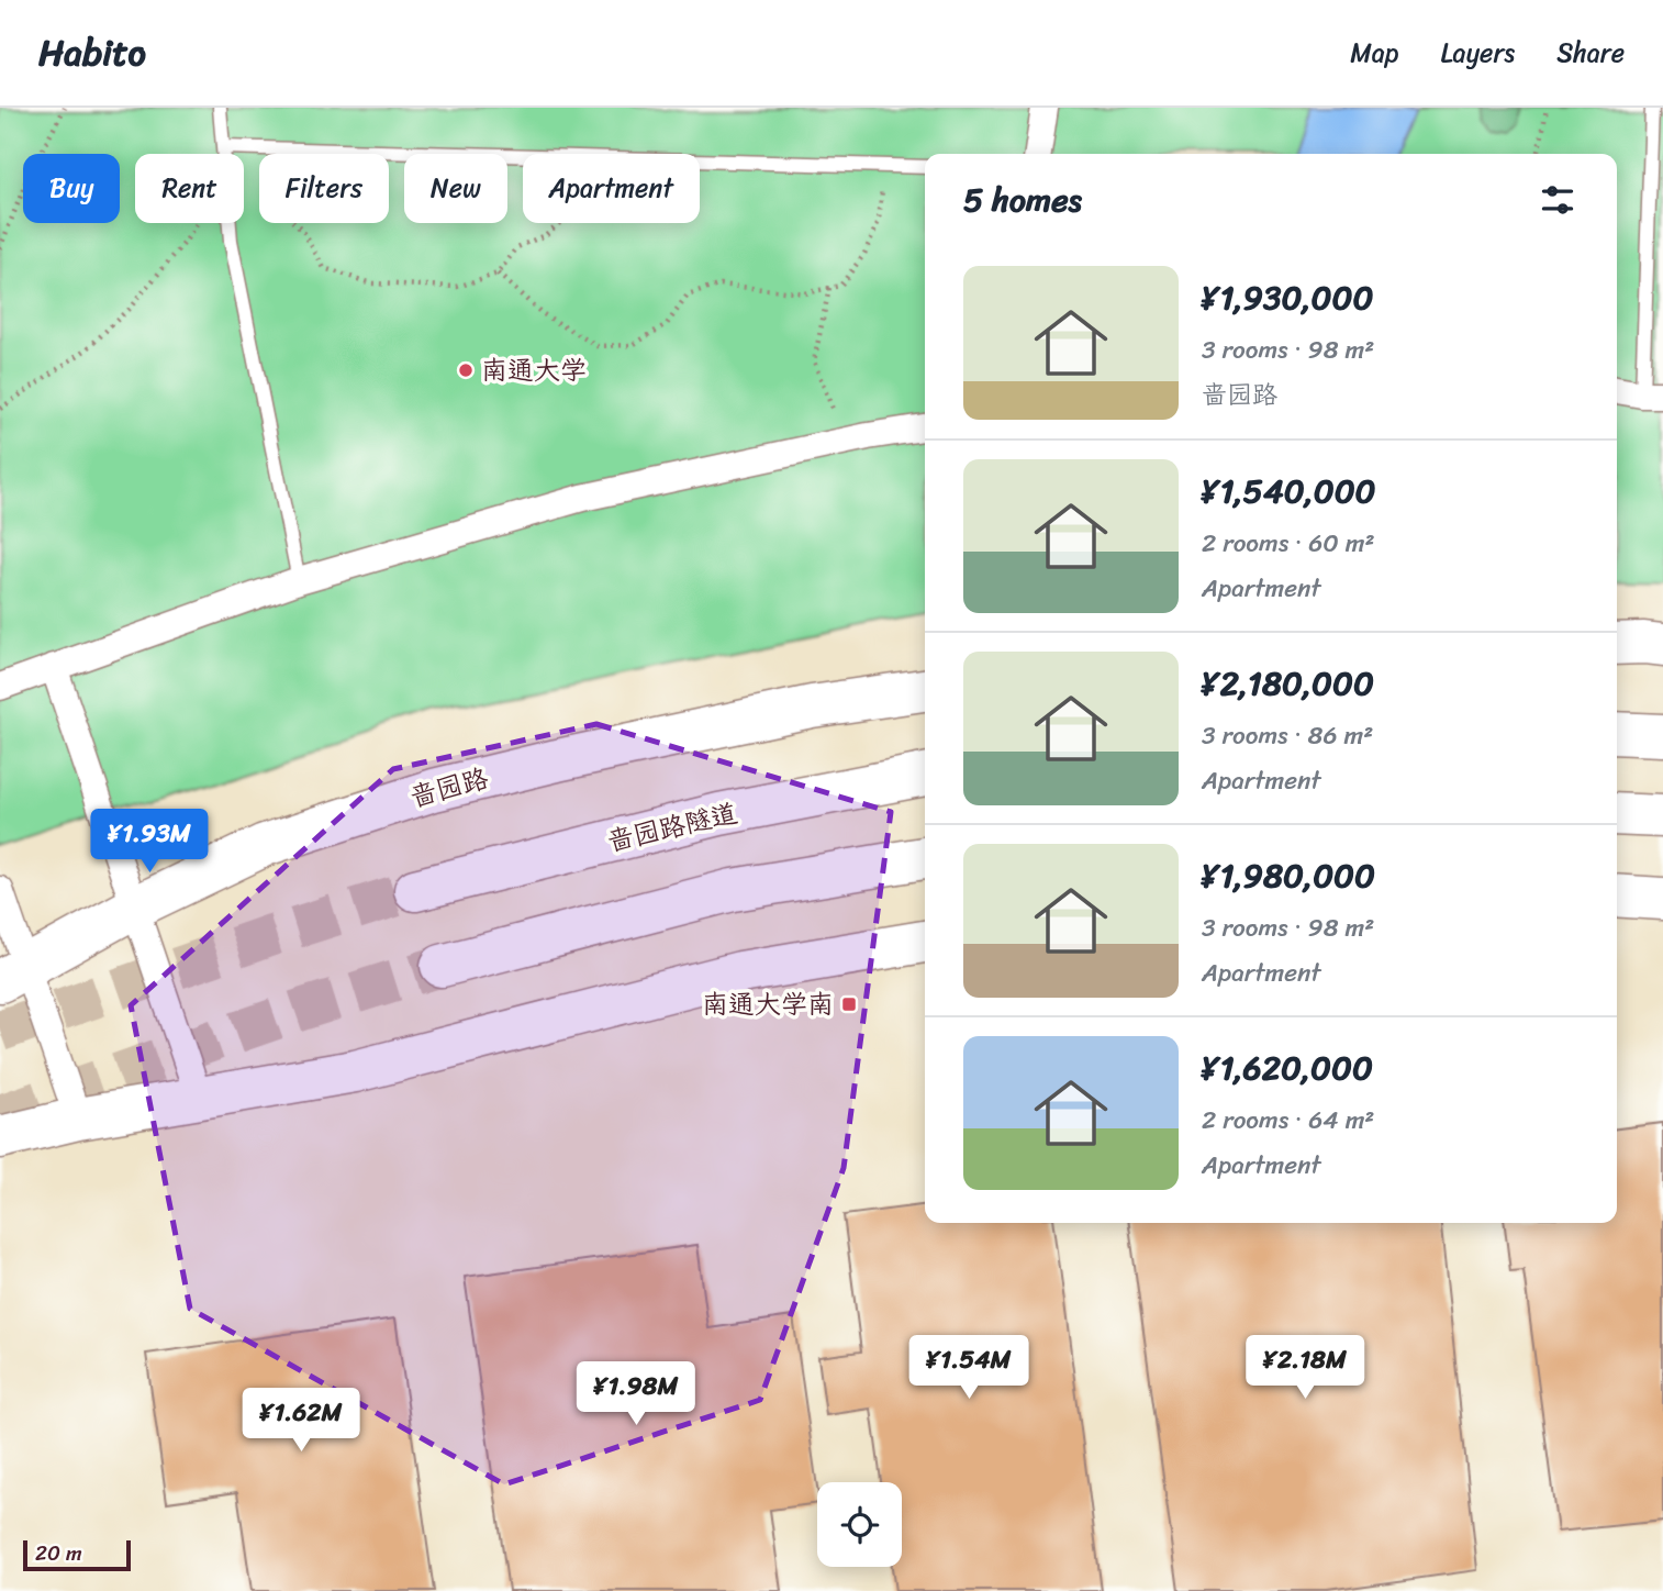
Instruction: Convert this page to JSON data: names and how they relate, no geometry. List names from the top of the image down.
{
  "streets": {
    "main road": ["啬园路", "啬园路隧道"]
  },
  "places": {
    "other": ["南通大学"],
    "transit": ["南通大学南"]
  },
  "scale_bar": "20 m",
  "page": {
    "header": "Habito",
    "nav": ["Map", "Layers", "Share"],
    "chip": [
      "Buy",
      "Rent",
      "Filters",
      "New",
      "Apartment"
    ],
    "heading": "5 homes",
    "list": [
      {
        "name": "¥1,930,000",
        "note": "3 rooms · 98 m² · 啬园路"
      },
      {
        "name": "¥1,540,000",
        "note": "2 rooms · 60 m² · Apartment"
      },
      {
        "name": "¥2,180,000",
        "note": "3 rooms · 86 m² · Apartment"
      },
      {
        "name": "¥1,980,000",
        "note": "3 rooms · 98 m² · Apartment"
      },
      {
        "name": "¥1,620,000",
        "note": "2 rooms · 64 m² · Apartment"
      }
    ],
    "price": [
      "¥1.93M",
      "¥1.54M",
      "¥2.18M",
      "¥1.98M",
      "¥1.62M"
    ],
    "scale": "20 m"
  }
}
